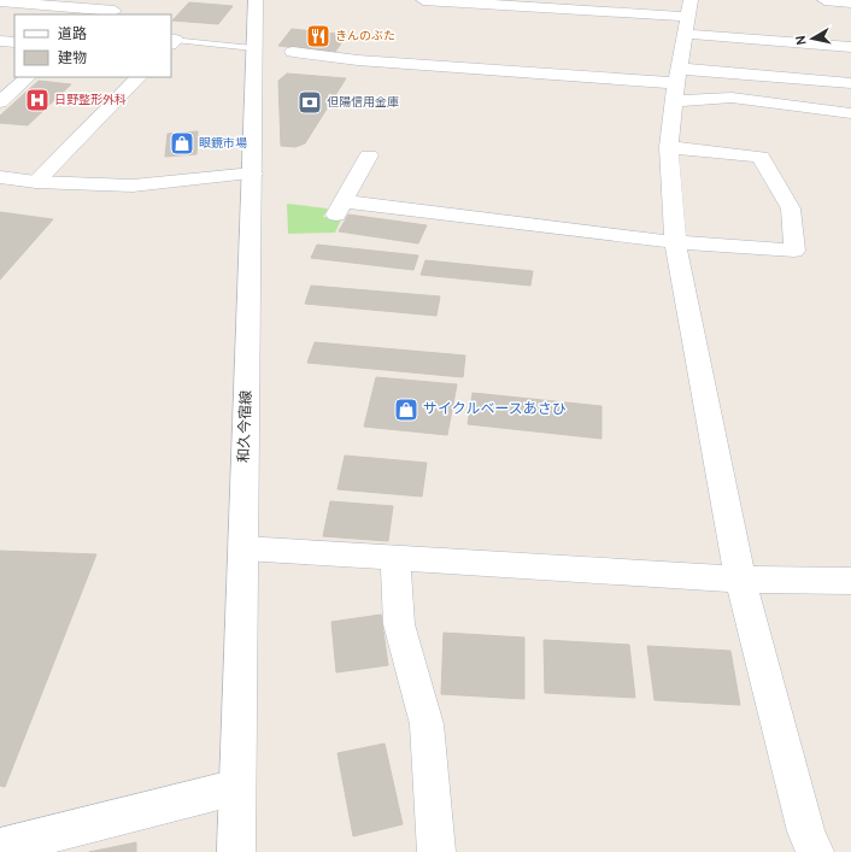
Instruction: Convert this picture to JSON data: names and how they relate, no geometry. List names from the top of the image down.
{
  "streets": {
    "street": ["和久今宿線"]
  },
  "places": {
    "restaurant": ["きんのぶた"],
    "hospital": ["日野整形外科"],
    "bank": ["但陽信用金庫"],
    "shop": ["眼鏡市場", "サイクルベースあさひ"]
  },
  "legend": ["道路", "建物"],
  "north": "left"
}
